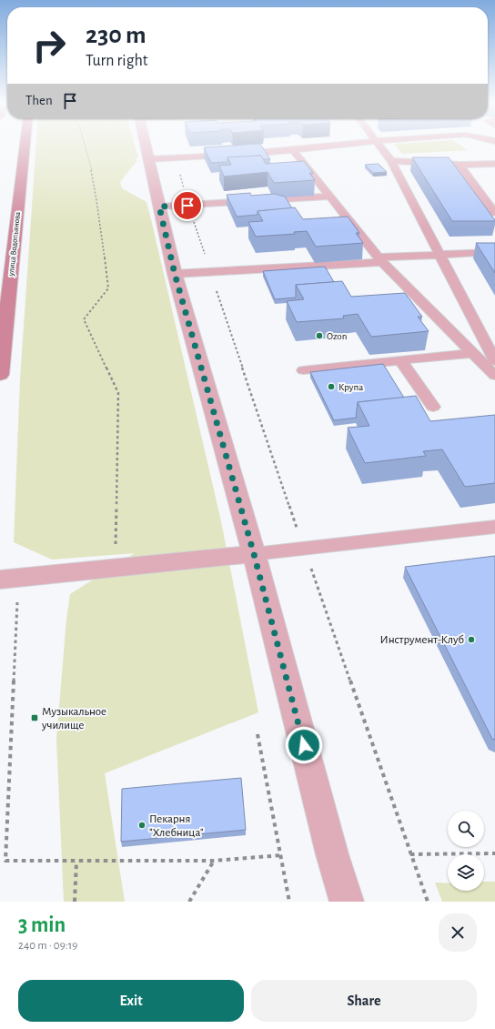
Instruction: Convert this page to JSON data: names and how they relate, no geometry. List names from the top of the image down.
{
  "streets": {
    "main road": ["улица Водопьянова"]
  },
  "places": {
    "other": [
      "Ozon",
      "Крупа",
      "Инструмент-Клуб",
      "Пекарня \"Хлебница\""
    ],
    "transit": ["Музыкальное училище"]
  },
  "page": {
    "turn": ["230 m", "Turn right"],
    "then": "Then",
    "heading": ["3 min", "240 m · 09:19"],
    "buttons": ["Exit", "Share"]
  }
}
